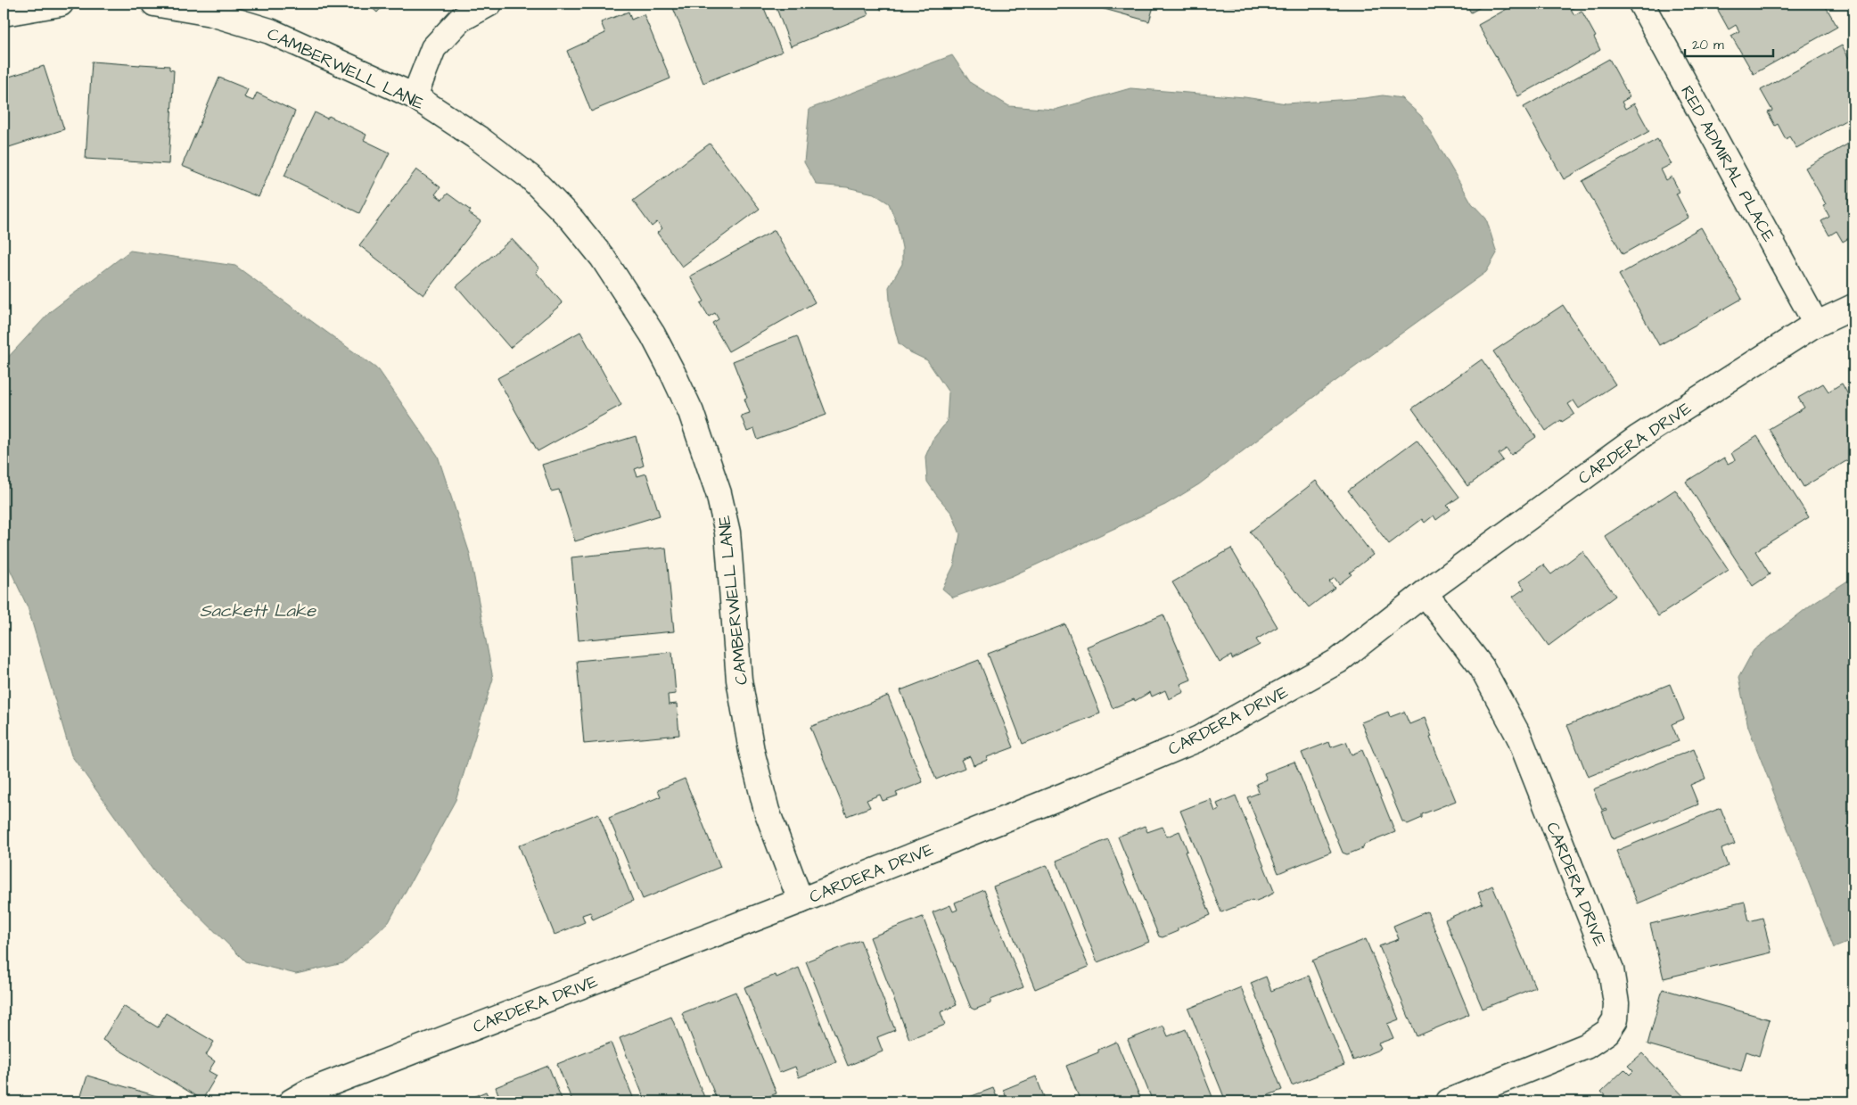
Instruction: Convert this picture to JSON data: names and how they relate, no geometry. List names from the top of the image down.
{
  "streets": {
    "street": ["CAMBERWELL LANE", "RED ADMIRAL PLACE", "CARDERA DRIVE"]
  },
  "crossings": [
    ["CAMBERWELL LANE", "CARDERA DRIVE"],
    ["RED ADMIRAL PLACE", "CARDERA DRIVE"]
  ],
  "water": ["Sackett Lake"],
  "scale_bar": "20 m"
}
